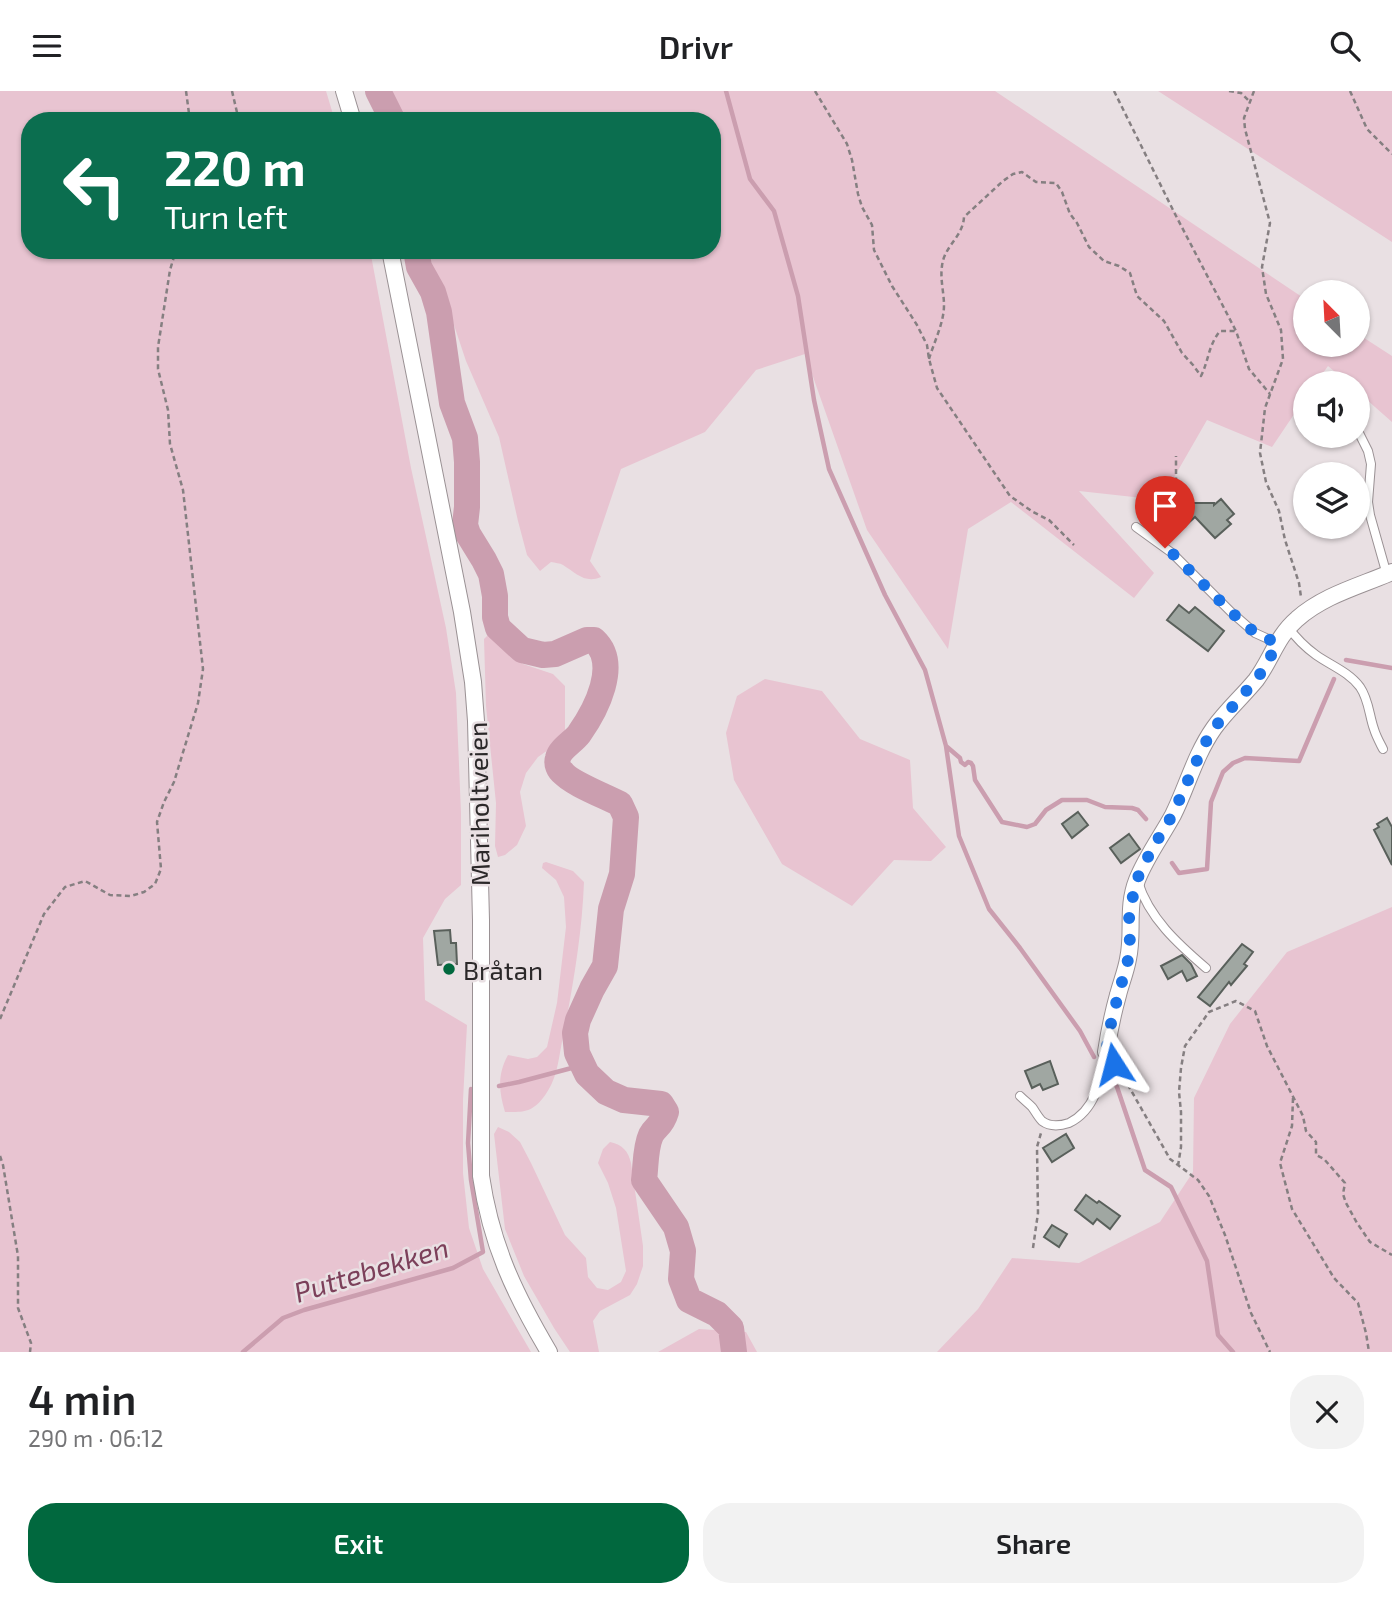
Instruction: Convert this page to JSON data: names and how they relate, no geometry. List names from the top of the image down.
{
  "streets": {
    "street": ["Mariholtveien"]
  },
  "water": ["Puttebekken"],
  "places": ["Bråtan"],
  "north": "top left",
  "page": {
    "header": "Drivr",
    "turn": ["220 m", "Turn left"],
    "heading": ["4 min", "290 m · 06:12"],
    "buttons": ["Exit", "Share"]
  }
}
